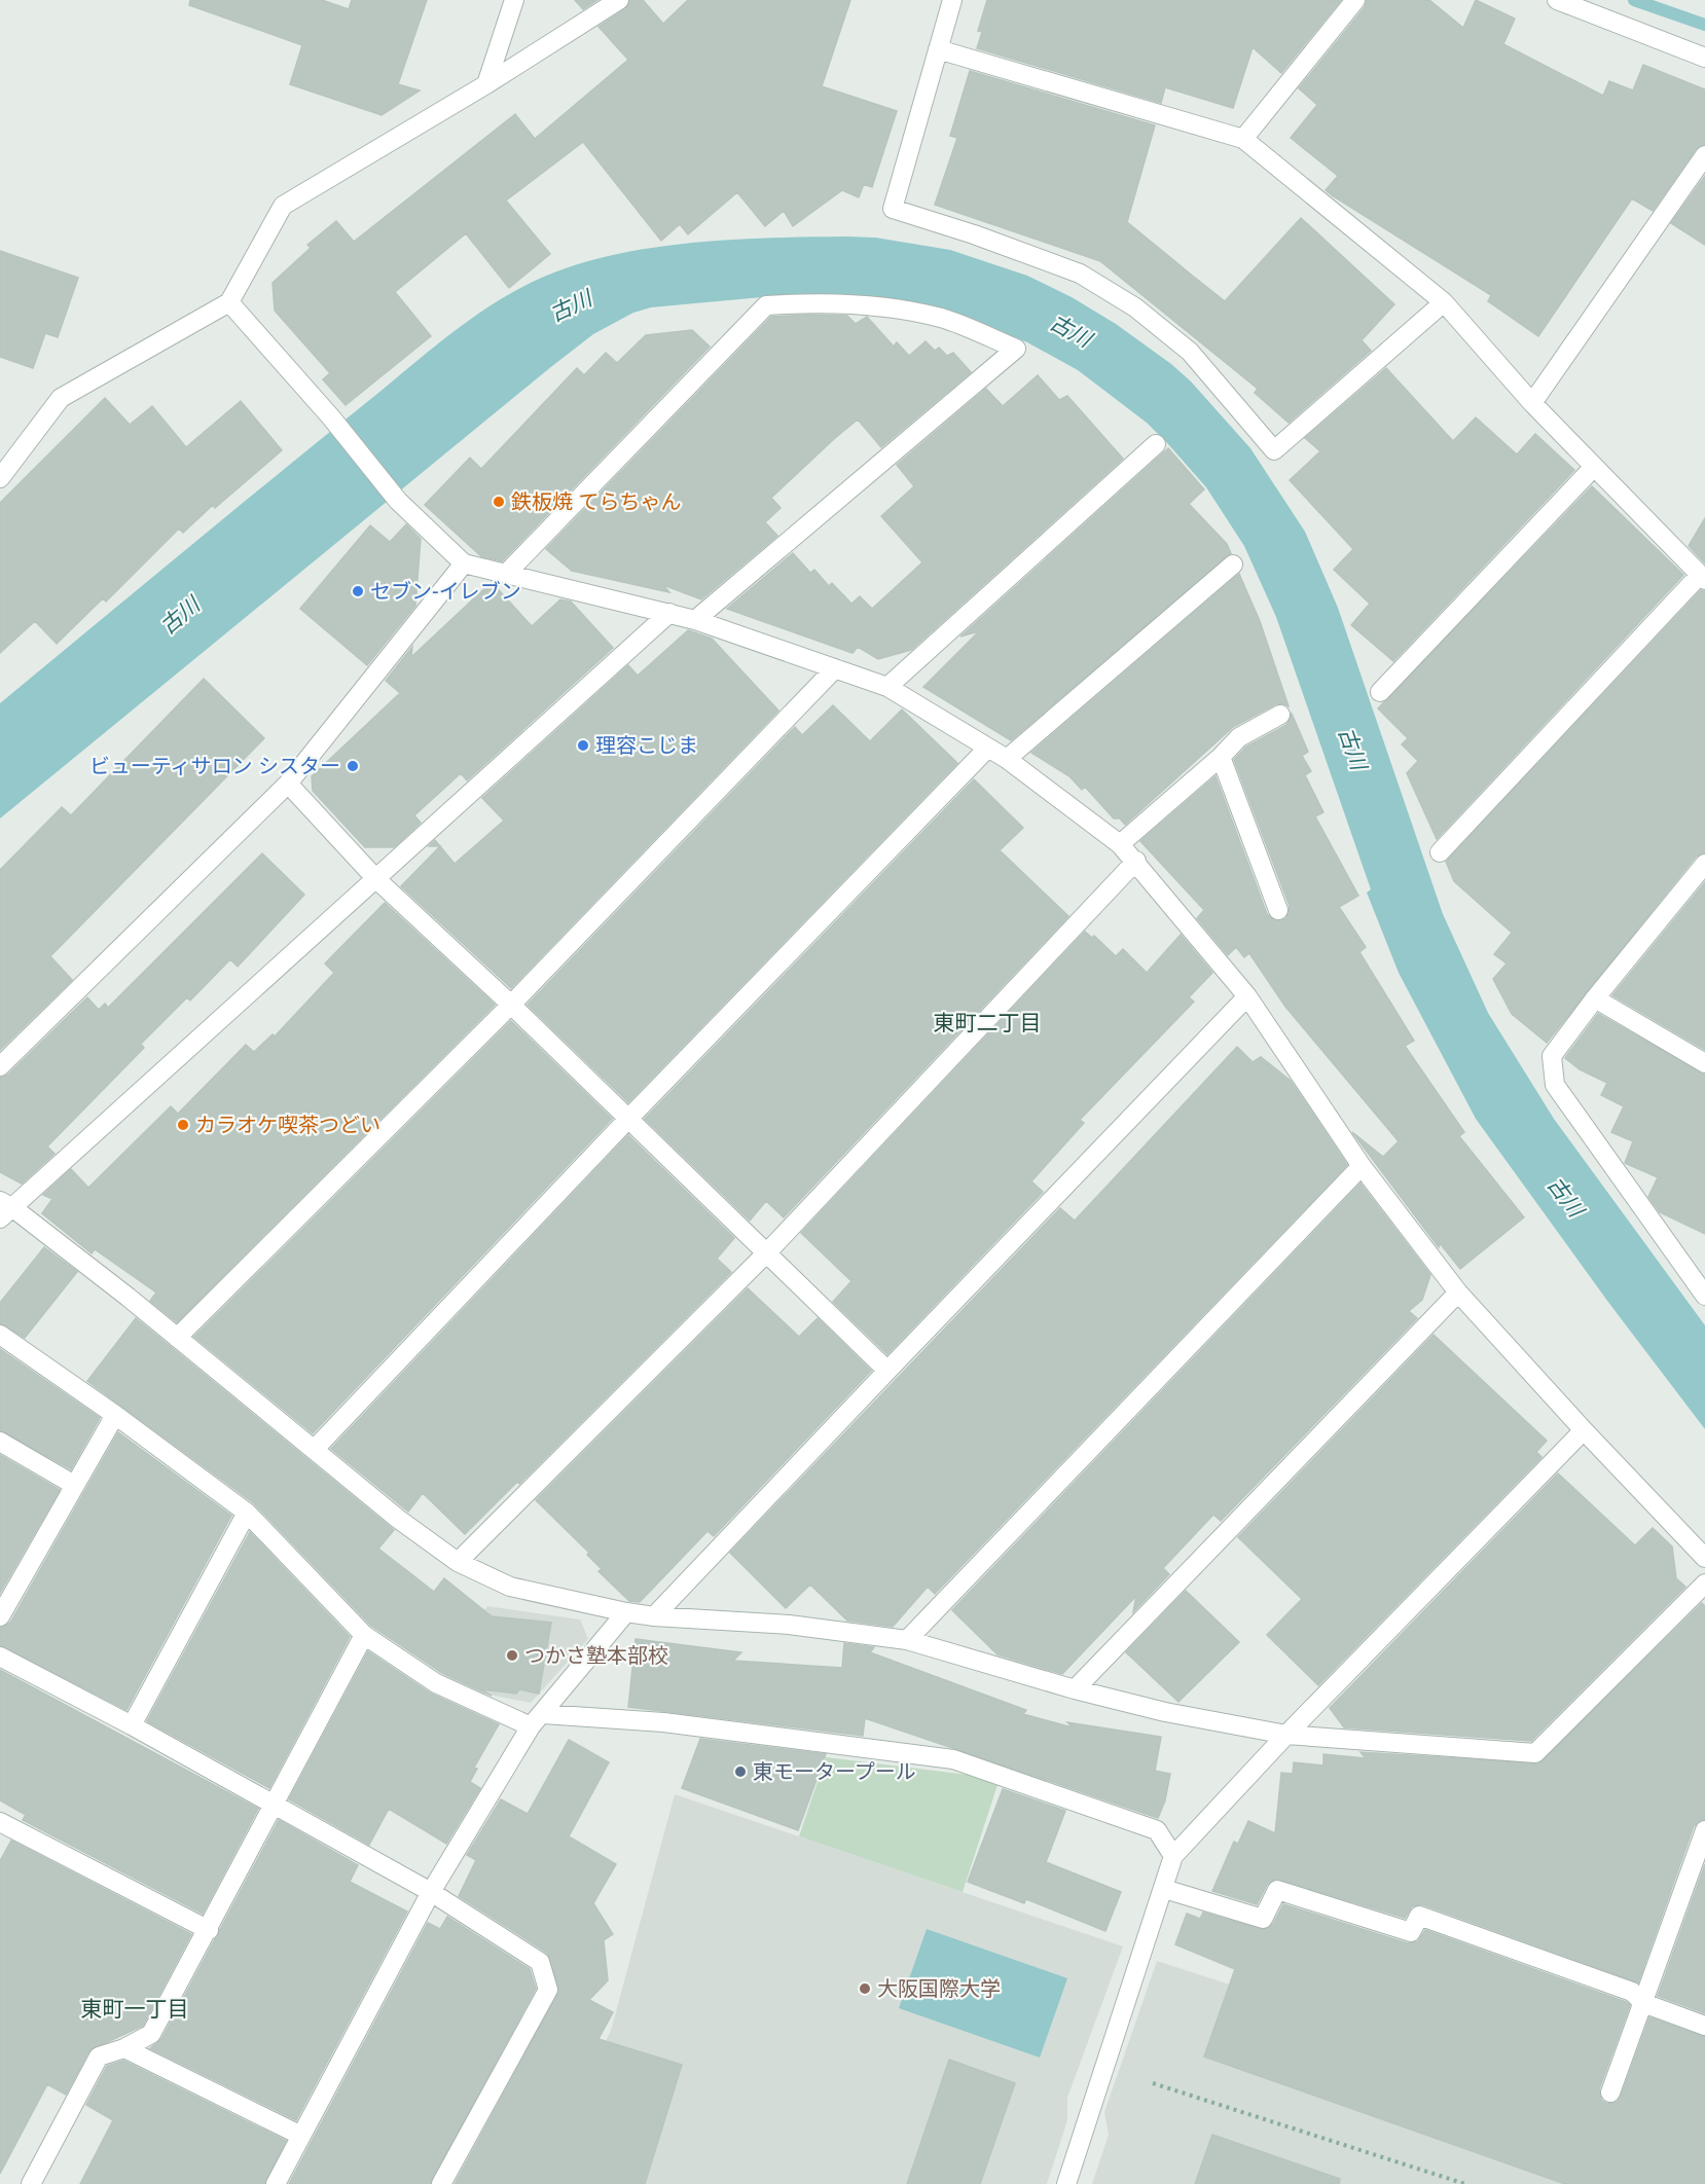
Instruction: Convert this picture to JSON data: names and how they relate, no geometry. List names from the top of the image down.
{
  "districts": ["東町二丁目", "東町一丁目"],
  "water": ["古川"],
  "places": [
    "鉄板焼 てらちゃん",
    "セブン-イレブン",
    "理容こじま",
    "ビューティサロン シスター",
    "カラオケ喫茶つどい",
    "つかさ塾本部校",
    "東モータープール",
    "大阪国際大学"
  ]
}
